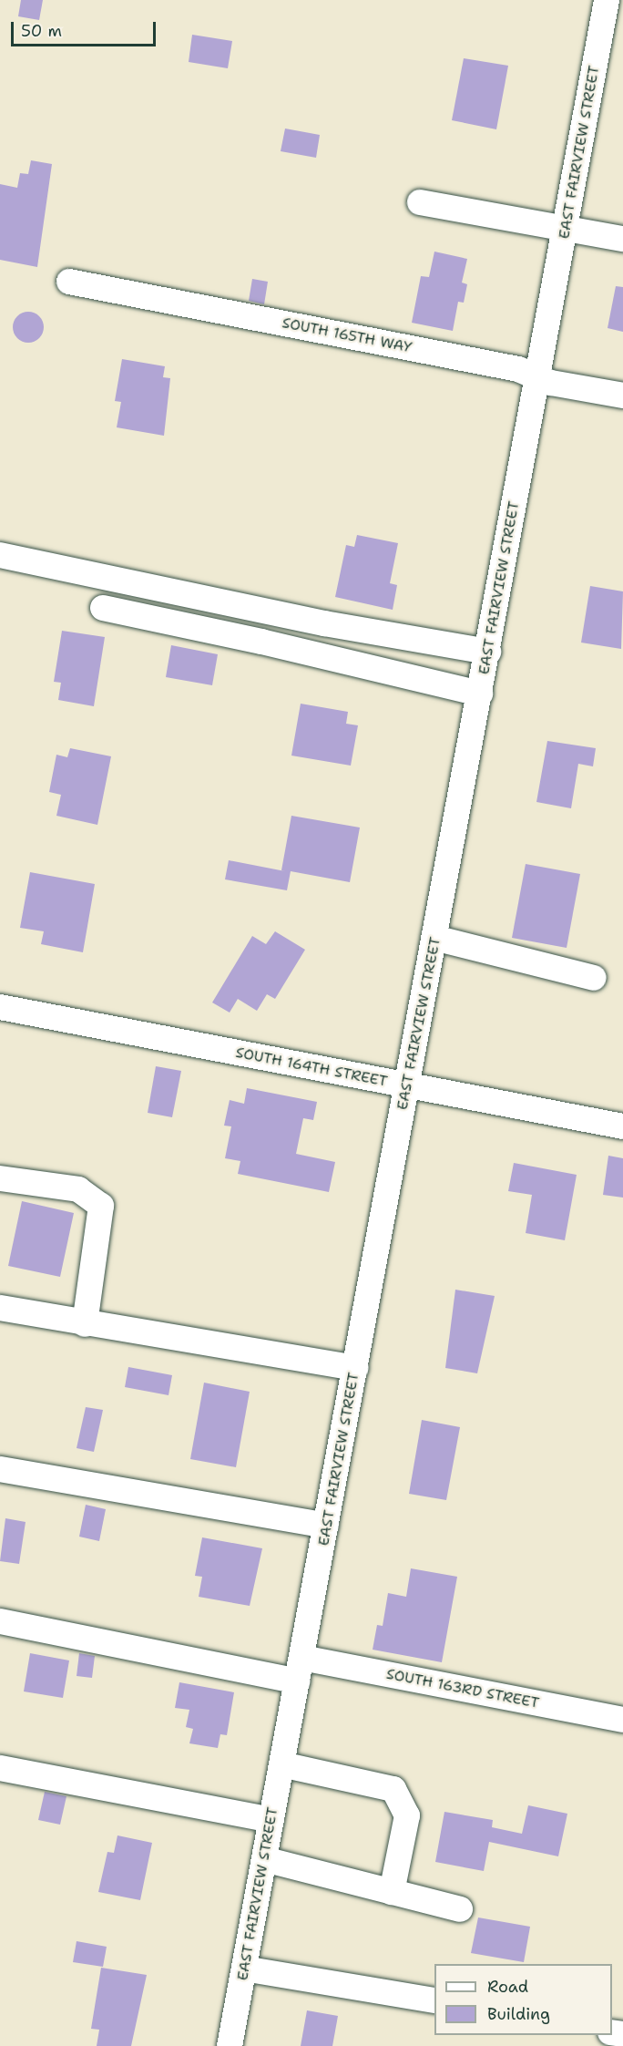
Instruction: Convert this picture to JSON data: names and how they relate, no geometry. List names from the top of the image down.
{
  "streets": {
    "street": [
      "EAST FAIRVIEW STREET",
      "SOUTH 165TH WAY",
      "SOUTH 164TH STREET",
      "SOUTH 163RD STREET"
    ]
  },
  "crossings": [
    ["EAST FAIRVIEW STREET", "SOUTH 165TH WAY"],
    ["EAST FAIRVIEW STREET", "SOUTH 164TH STREET"],
    ["EAST FAIRVIEW STREET", "SOUTH 163RD STREET"]
  ],
  "legend": ["Road", "Building"],
  "scale_bar": "50 m"
}
